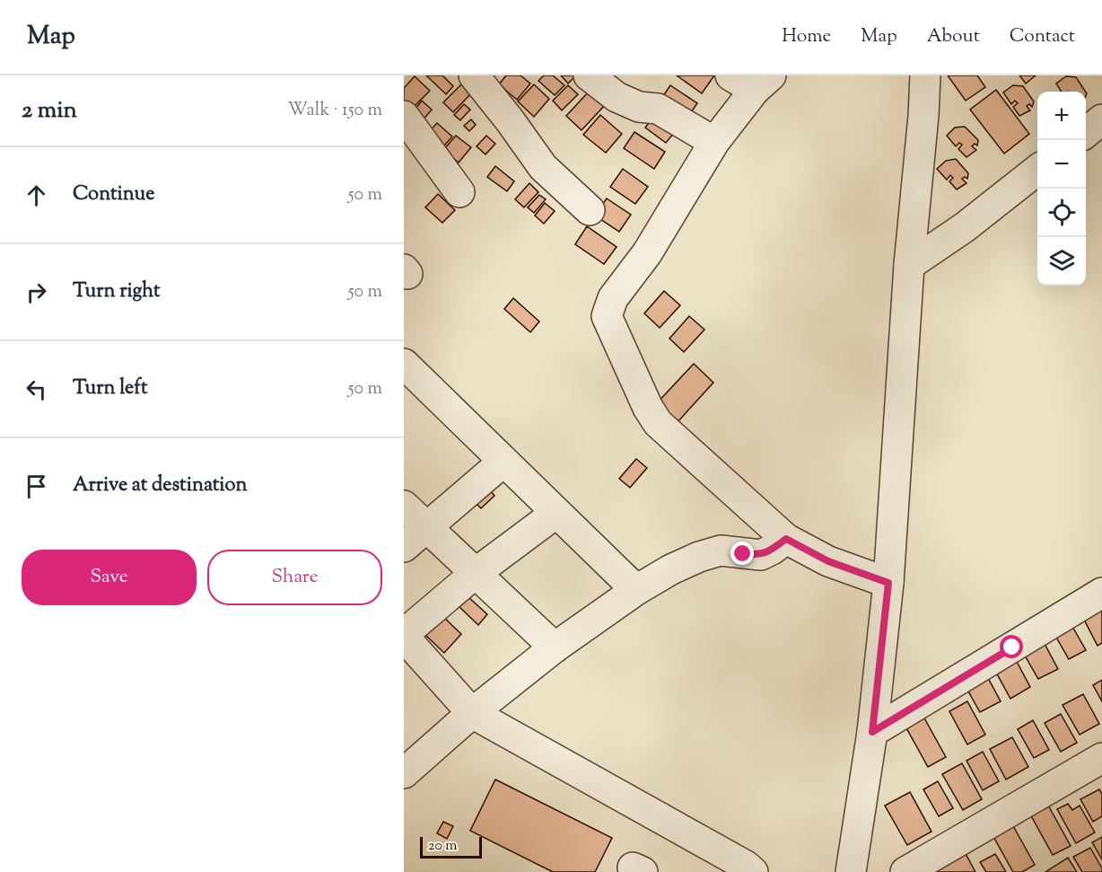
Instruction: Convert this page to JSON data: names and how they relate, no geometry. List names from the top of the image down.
{
  "scale_bar": "20 m",
  "page": {
    "header": "Map",
    "nav": [
      "Home",
      "Map",
      "About",
      "Contact"
    ],
    "heading": ["2 min", "Walk · 150 m"],
    "map_buttons": ["+", "−"],
    "list": [
      ["Continue", "50 m"],
      ["Turn right", "50 m"],
      ["Turn left", "50 m"],
      "Arrive at destination"
    ],
    "buttons": ["Save", "Share"],
    "scale": "20 m"
  }
}
